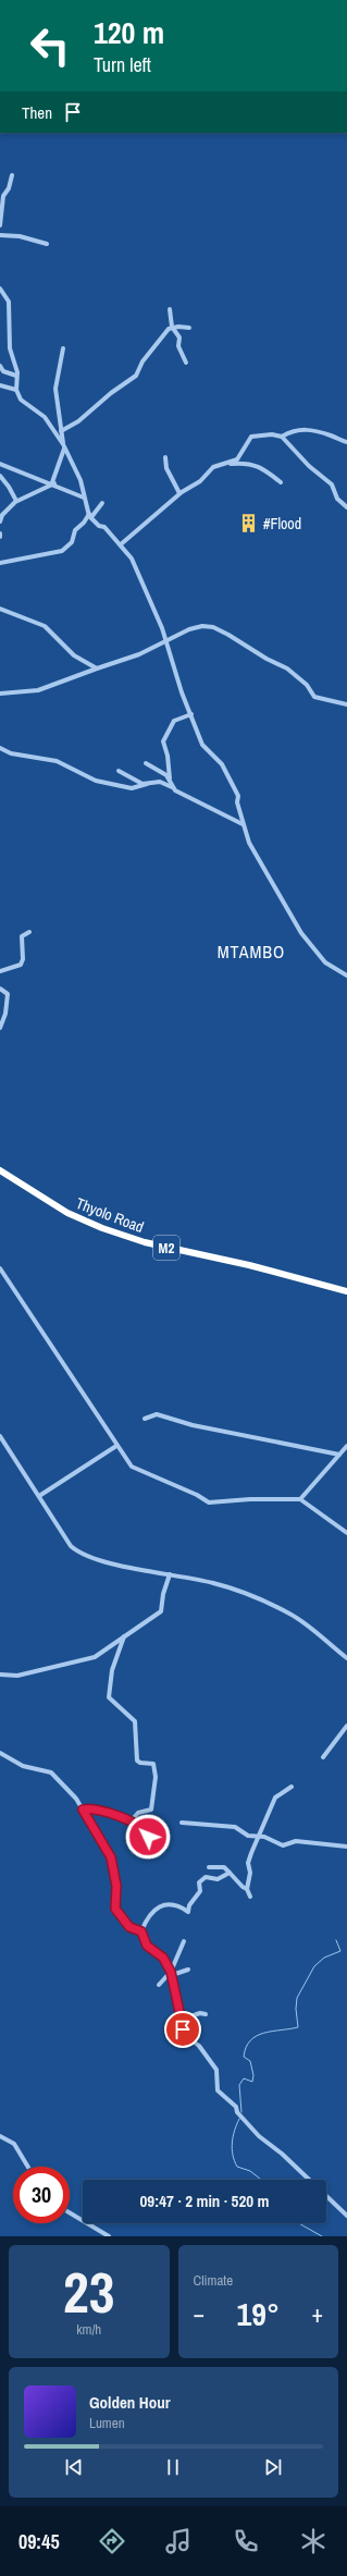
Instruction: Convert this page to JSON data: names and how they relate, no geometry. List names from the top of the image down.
{
  "streets": {
    "highway": ["Thyolo Road", "M2"]
  },
  "districts": ["MTAMBO"],
  "places": {
    "building": ["#Flood"]
  },
  "page": {
    "turn": ["120 m", "Turn left"],
    "then": "Then",
    "limit": "30",
    "trip": "09:47 · 2 min · 520 m",
    "tile": [
      ["23", "km/h"],
      "Climate"
    ],
    "heat": ["−", "19°", "+"],
    "song": ["Golden Hour", "Lumen"],
    "tabs": "09:45"
  }
}
